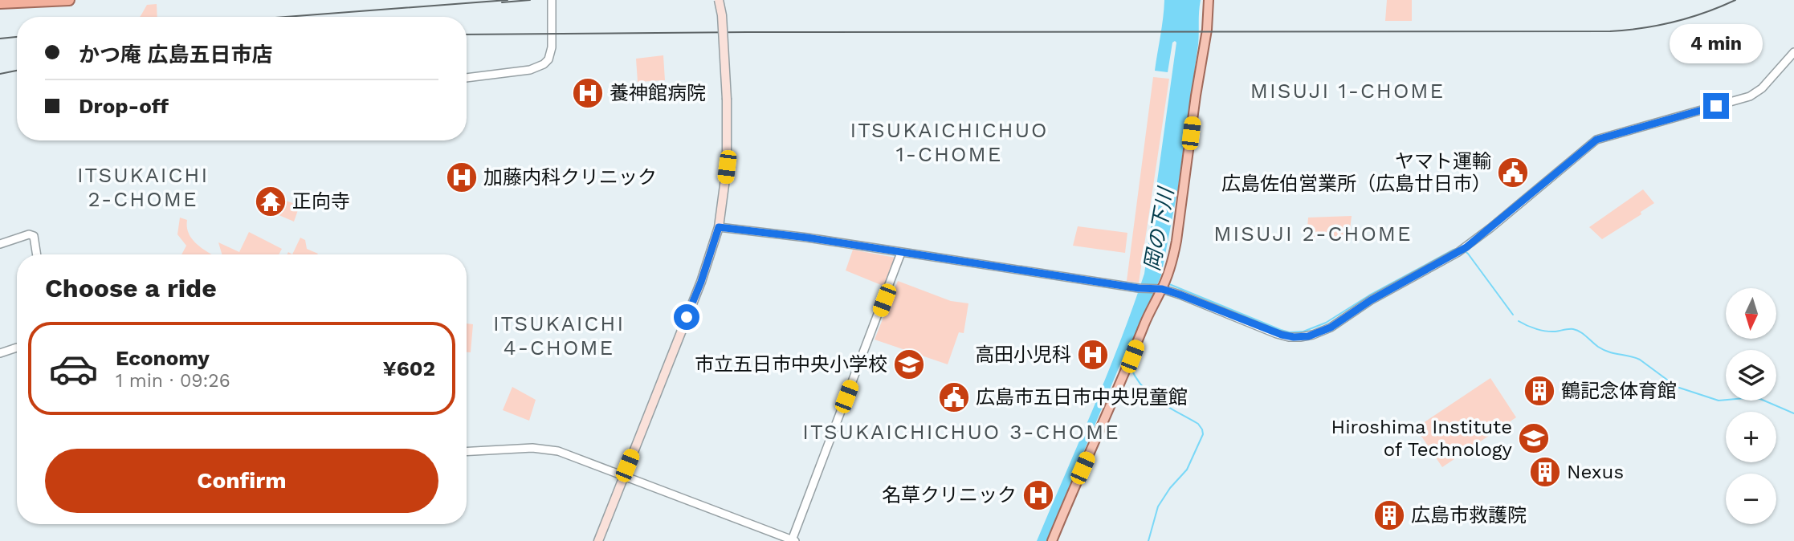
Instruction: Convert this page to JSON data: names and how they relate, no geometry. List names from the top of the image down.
{
  "districts": [
    "MISUJI 1-CHOME",
    "ITSUKAICHICHUO 1-CHOME",
    "ITSUKAICHI 2-CHOME",
    "MISUJI 2-CHOME",
    "ITSUKAICHI 4-CHOME",
    "ITSUKAICHICHUO 3-CHOME"
  ],
  "water": ["岡の下川"],
  "places": {
    "hospital": [
      "養神館病院",
      "加藤内科クリニック",
      "高田小児科",
      "名草クリニック"
    ],
    "public building": ["ヤマト運輸 広島佐伯営業所（広島廿日市）", "広島市五日市中央児童館"],
    "temple": ["正向寺"],
    "school or university": ["市立五日市中央小学校", "Hiroshima Institute of Technology"],
    "building": ["鶴記念体育館", "Nexus", "広島市救護院"]
  },
  "north": "bottom",
  "page": {
    "banner": ["かつ庵 広島五日市店", "Drop-off"],
    "bubble": "4 min",
    "heading": "Choose a ride",
    "map_buttons": ["+", "−"],
    "list": [
      {
        "name": "Economy",
        "note": "1 min · 09:26",
        "value": "¥602"
      }
    ],
    "buttons": "Confirm"
  }
}
